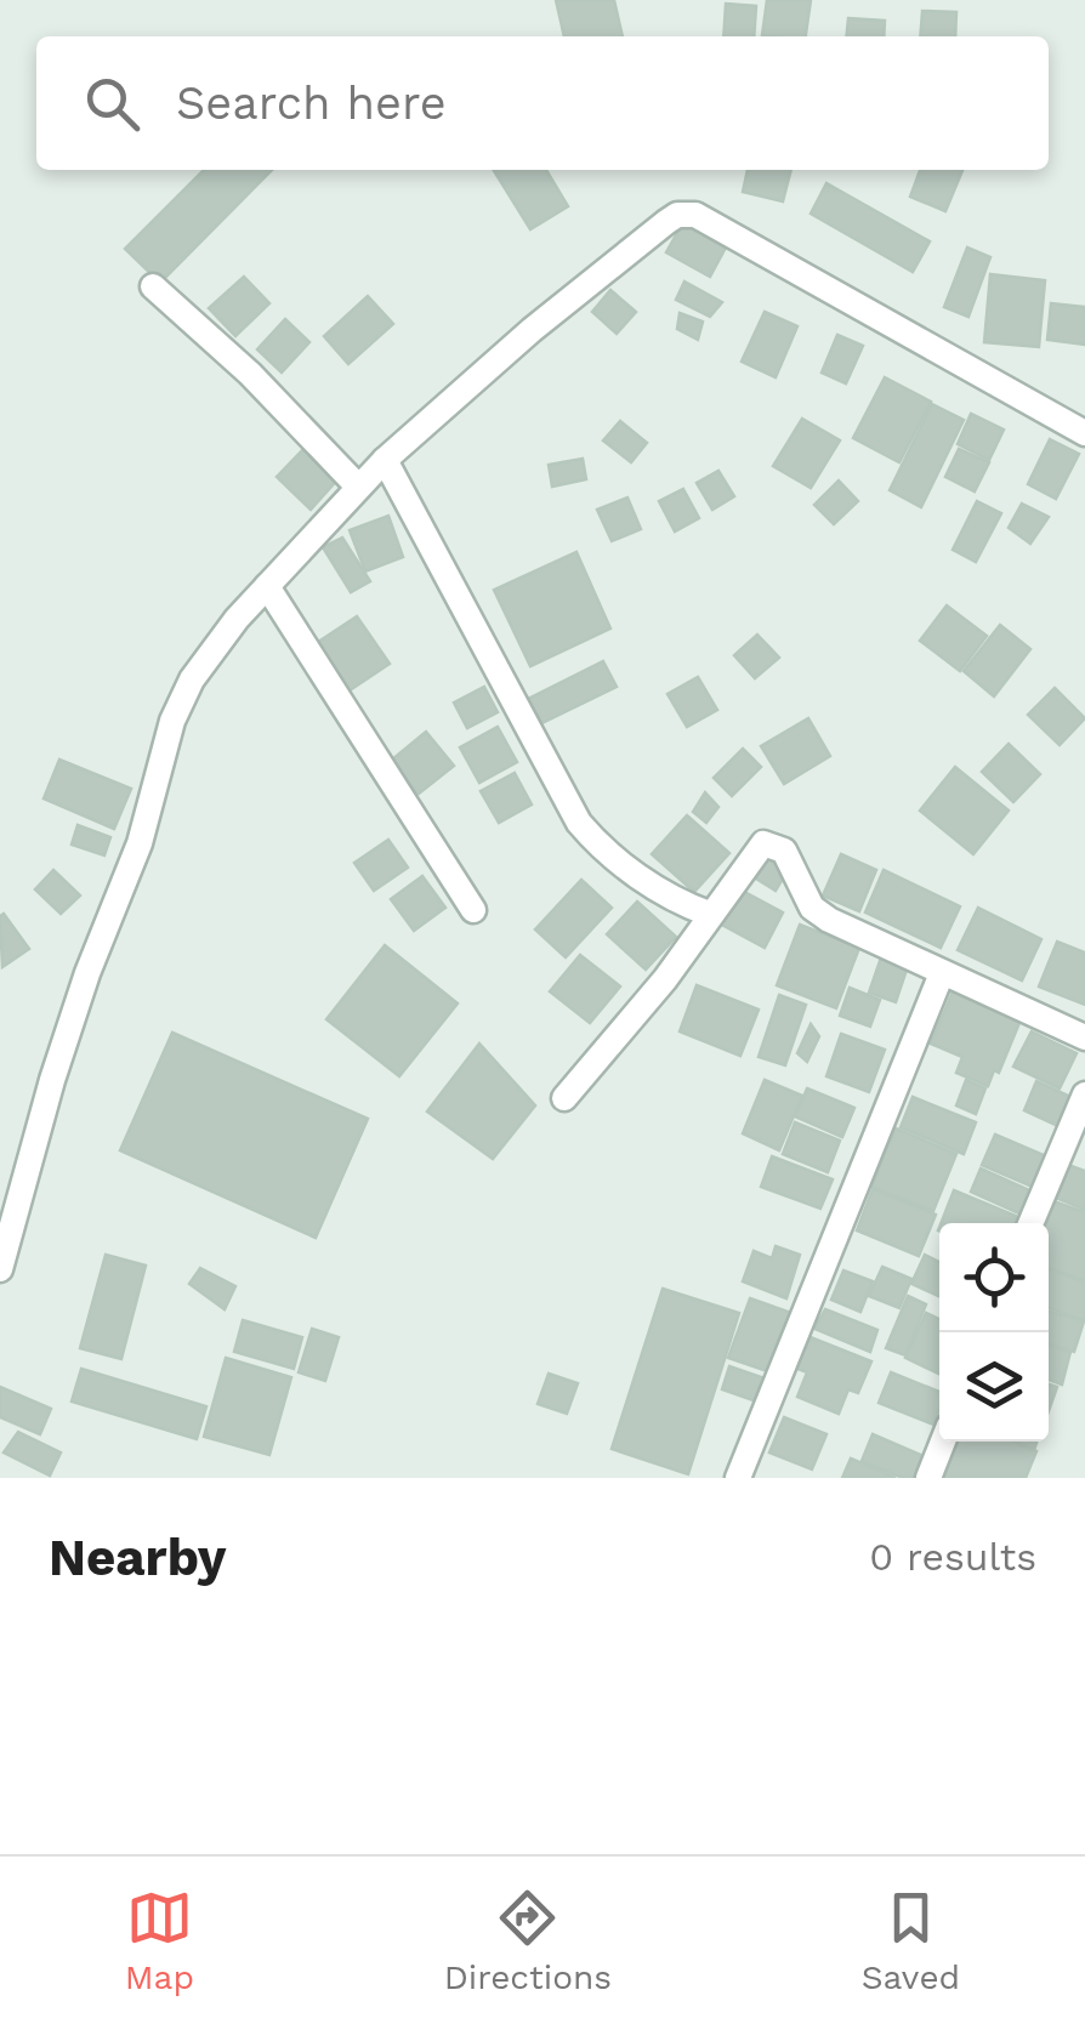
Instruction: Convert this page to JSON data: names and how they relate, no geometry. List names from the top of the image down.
{
  "page": {
    "search": "Search here",
    "heading": ["Nearby", "0 results"],
    "nav": ["Map", "Directions", "Saved"]
  }
}
